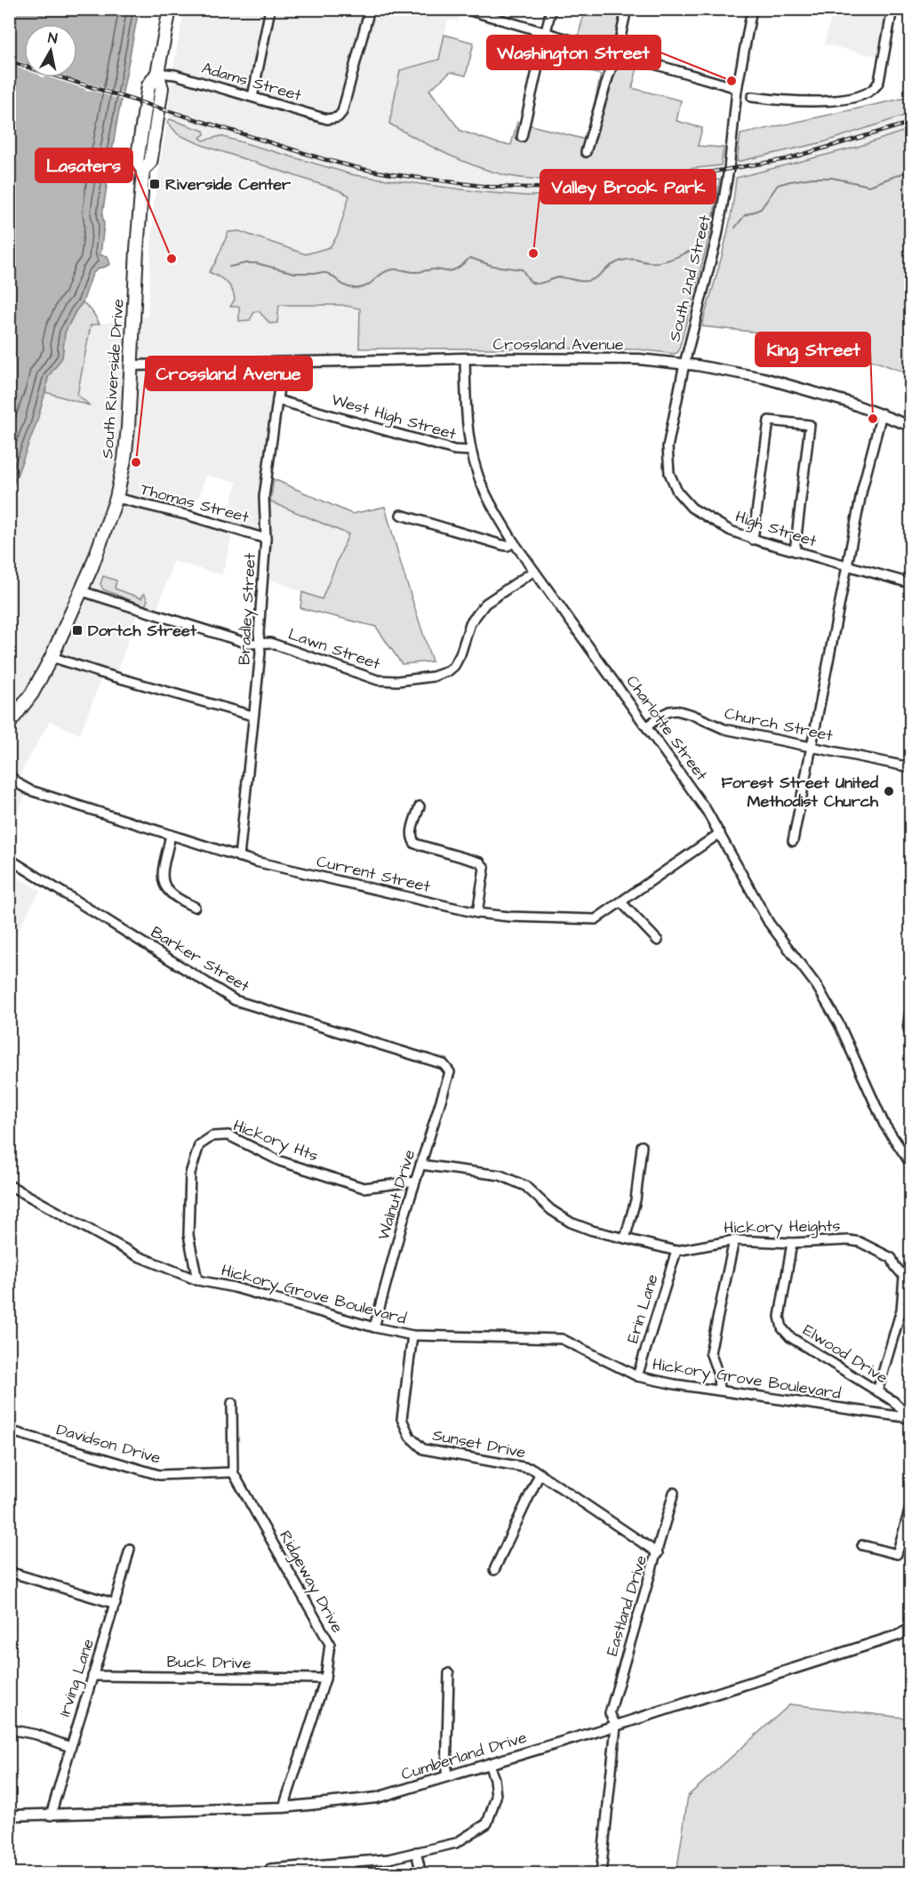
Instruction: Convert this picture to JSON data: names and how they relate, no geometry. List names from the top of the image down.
{
  "streets": {
    "highway": ["South Riverside Drive"],
    "main road": ["Crossland Avenue", "Cumberland Drive"],
    "street": [
      "Adams Street",
      "South 2nd Street",
      "West High Street",
      "Thomas Street",
      "High Street",
      "Bradley Street",
      "Lawn Street",
      "Church Street",
      "Charlotte Street",
      "Current Street",
      "Barker Street",
      "Hickory Hts",
      "Walnut Drive",
      "Hickory Heights",
      "Hickory Grove Boulevard",
      "Erin Lane",
      "Elwood Drive",
      "Davidson Drive",
      "Sunset Drive",
      "Ridgeway Drive",
      "Eastland Drive",
      "Buck Drive",
      "Irving Lane"
    ]
  },
  "crossings": [
    ["Adams Street", "South Riverside Drive"],
    ["South 2nd Street", "Crossland Avenue"],
    ["South 2nd Street", "High Street"],
    ["Crossland Avenue", "South Riverside Drive"],
    ["Crossland Avenue", "High Street"],
    ["Crossland Avenue", "Bradley Street"],
    ["Crossland Avenue", "Charlotte Street"],
    ["South Riverside Drive", "Thomas Street"],
    ["South Riverside Drive", "Lawn Street"],
    ["West High Street", "Bradley Street"],
    ["West High Street", "Charlotte Street"],
    ["Thomas Street", "Bradley Street"],
    ["Bradley Street", "Lawn Street"],
    ["Bradley Street", "Current Street"],
    ["Lawn Street", "Charlotte Street"],
    ["Church Street", "Charlotte Street"],
    ["Charlotte Street", "Current Street"],
    ["Barker Street", "Walnut Drive"],
    ["Hickory Hts", "Walnut Drive"],
    ["Hickory Hts", "Hickory Grove Boulevard"],
    ["Walnut Drive", "Hickory Heights"],
    ["Walnut Drive", "Hickory Grove Boulevard"],
    ["Hickory Heights", "Erin Lane"],
    ["Hickory Heights", "Elwood Drive"],
    ["Hickory Grove Boulevard", "Erin Lane"],
    ["Hickory Grove Boulevard", "Elwood Drive"],
    ["Hickory Grove Boulevard", "Sunset Drive"],
    ["Davidson Drive", "Ridgeway Drive"],
    ["Sunset Drive", "Eastland Drive"],
    ["Ridgeway Drive", "Buck Drive"],
    ["Ridgeway Drive", "Cumberland Drive"],
    ["Eastland Drive", "Cumberland Drive"],
    ["Buck Drive", "Irving Lane"],
    ["Irving Lane", "Cumberland Drive"]
  ],
  "places": {
    "other": [
      "Washington Street",
      "Valley Brook Park",
      "Lasaters",
      "King Street",
      "Crossland Avenue",
      "Forest Street United Methodist Church"
    ],
    "transit": ["Riverside Center", "Dortch Street"]
  },
  "north": "top"
}
